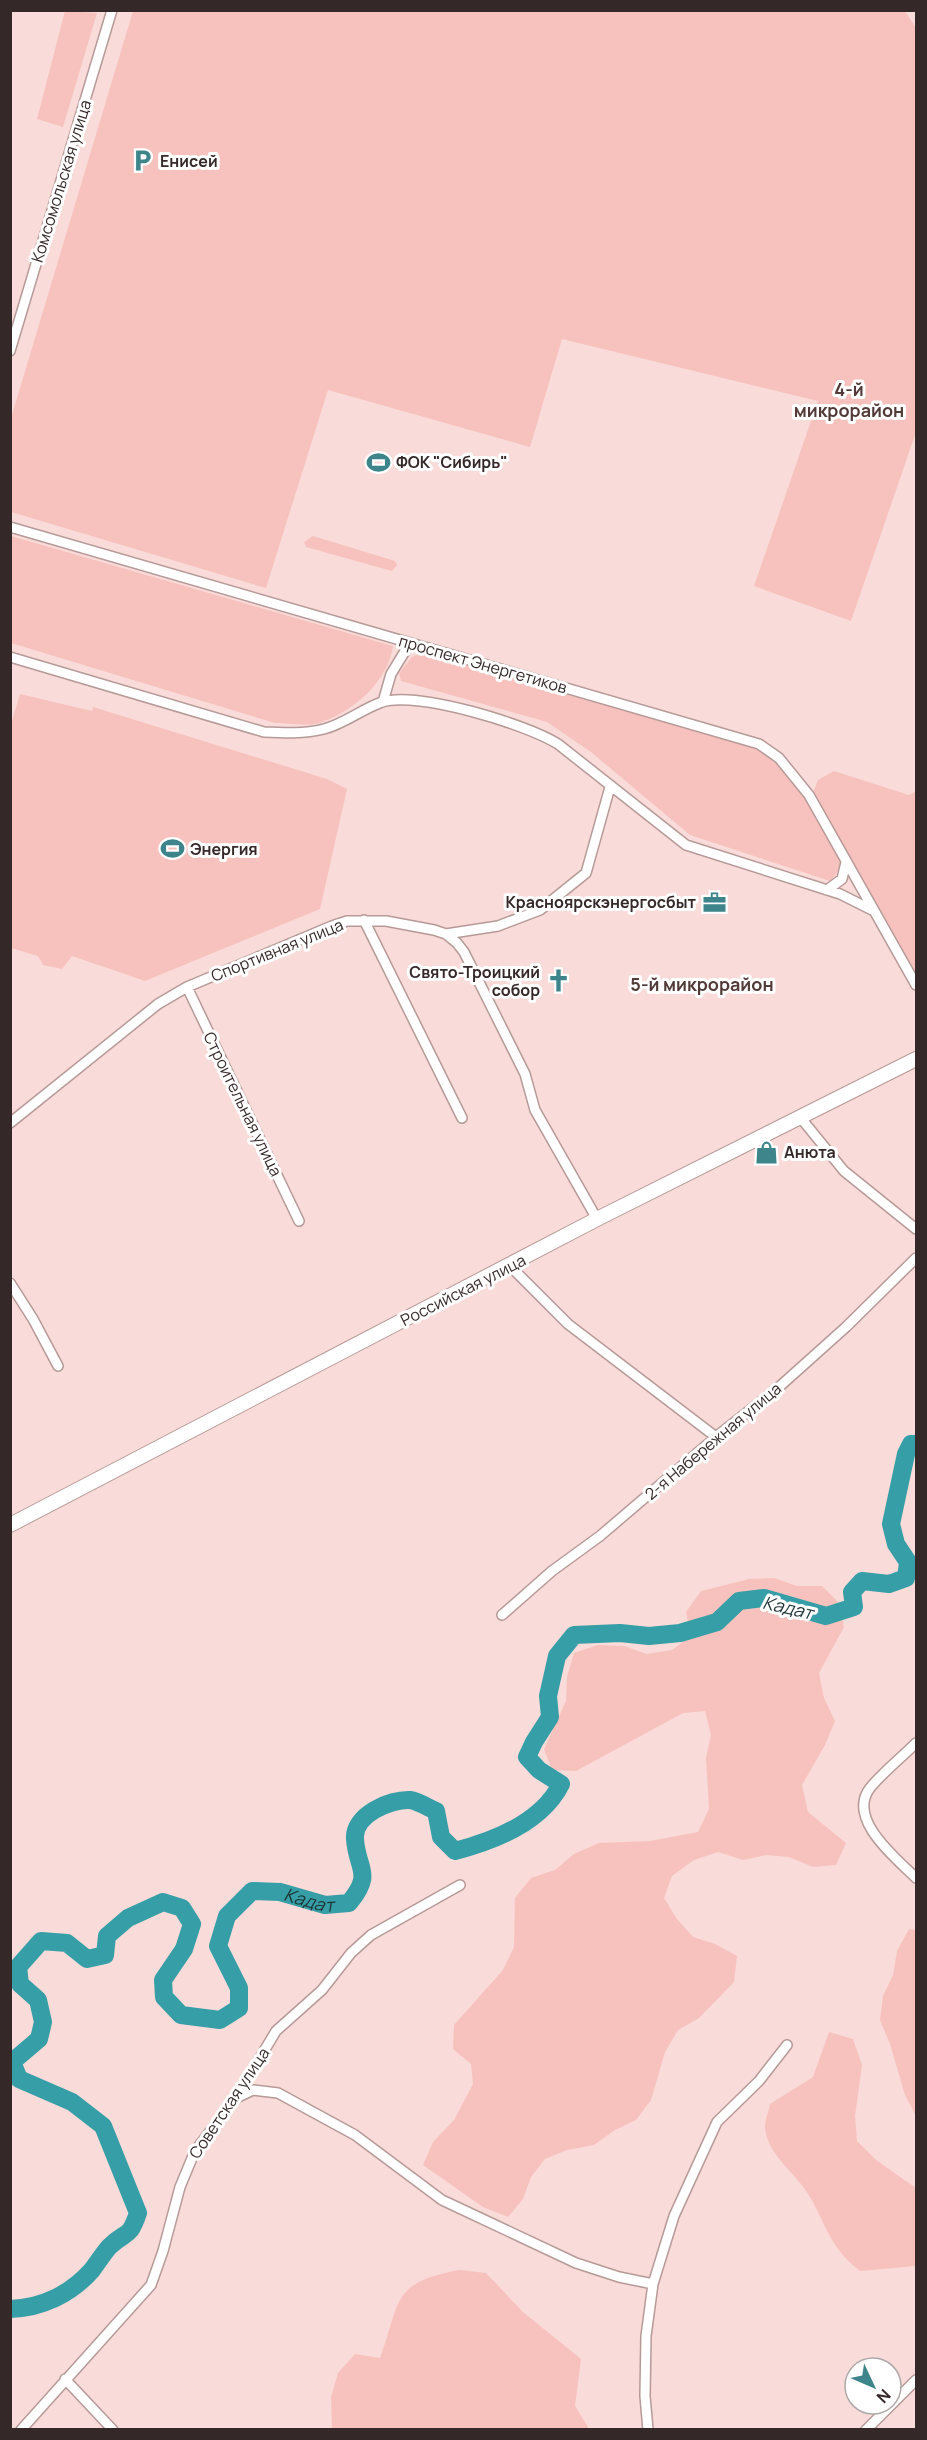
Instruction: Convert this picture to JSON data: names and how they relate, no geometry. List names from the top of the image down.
{
  "streets": {
    "street": [
      "Комсомольская улица",
      "проспект Энергетиков",
      "Спортивная улица",
      "Строительная улица",
      "Российская улица",
      "2-я Набережная улица",
      "Советская улица"
    ]
  },
  "crossings": [
    ["Спортивная улица", "Строительная улица"]
  ],
  "districts": ["4-й микрорайон", "5-й микрорайон"],
  "water": ["Кадат"],
  "places": {
    "parking": ["Енисей"],
    "sports": ["ФОК \"Сибирь\"", "Энергия"],
    "office": ["Красноярскэнергосбыт"],
    "church": ["Свято-Троицкий собор"],
    "shop": ["Анюта"]
  },
  "north": "bottom right"
}
